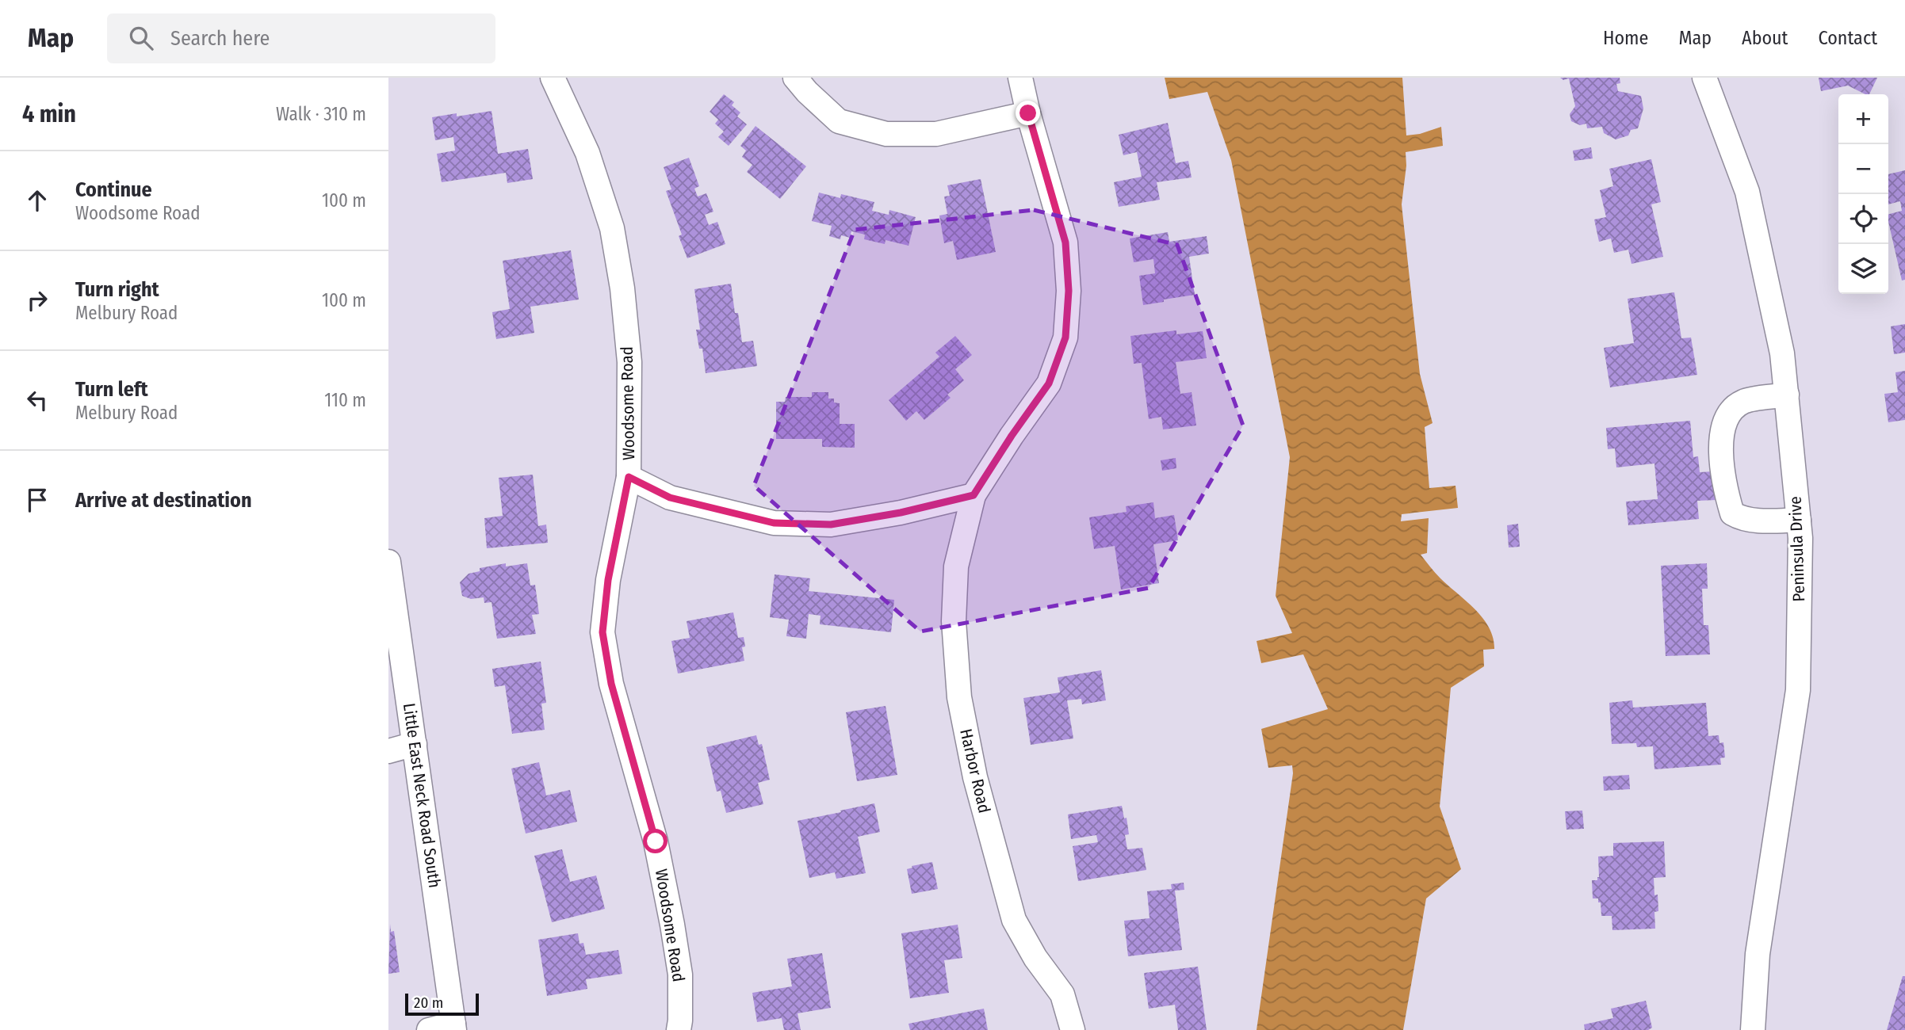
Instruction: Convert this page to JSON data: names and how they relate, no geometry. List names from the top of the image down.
{
  "streets": {
    "street": [
      "Woodsome Road",
      "Peninsula Drive",
      "Harbor Road",
      "Little East Neck Road South"
    ]
  },
  "scale_bar": "20 m",
  "page": {
    "header": "Map",
    "search": "Search here",
    "nav": [
      "Home",
      "Map",
      "About",
      "Contact"
    ],
    "heading": ["4 min", "Walk · 310 m"],
    "map_buttons": ["+", "−"],
    "list": [
      ["Continue", "Woodsome Road", "100 m"],
      ["Turn right", "Melbury Road", "100 m"],
      ["Turn left", "Melbury Road", "110 m"],
      "Arrive at destination"
    ],
    "scale": "20 m"
  }
}
